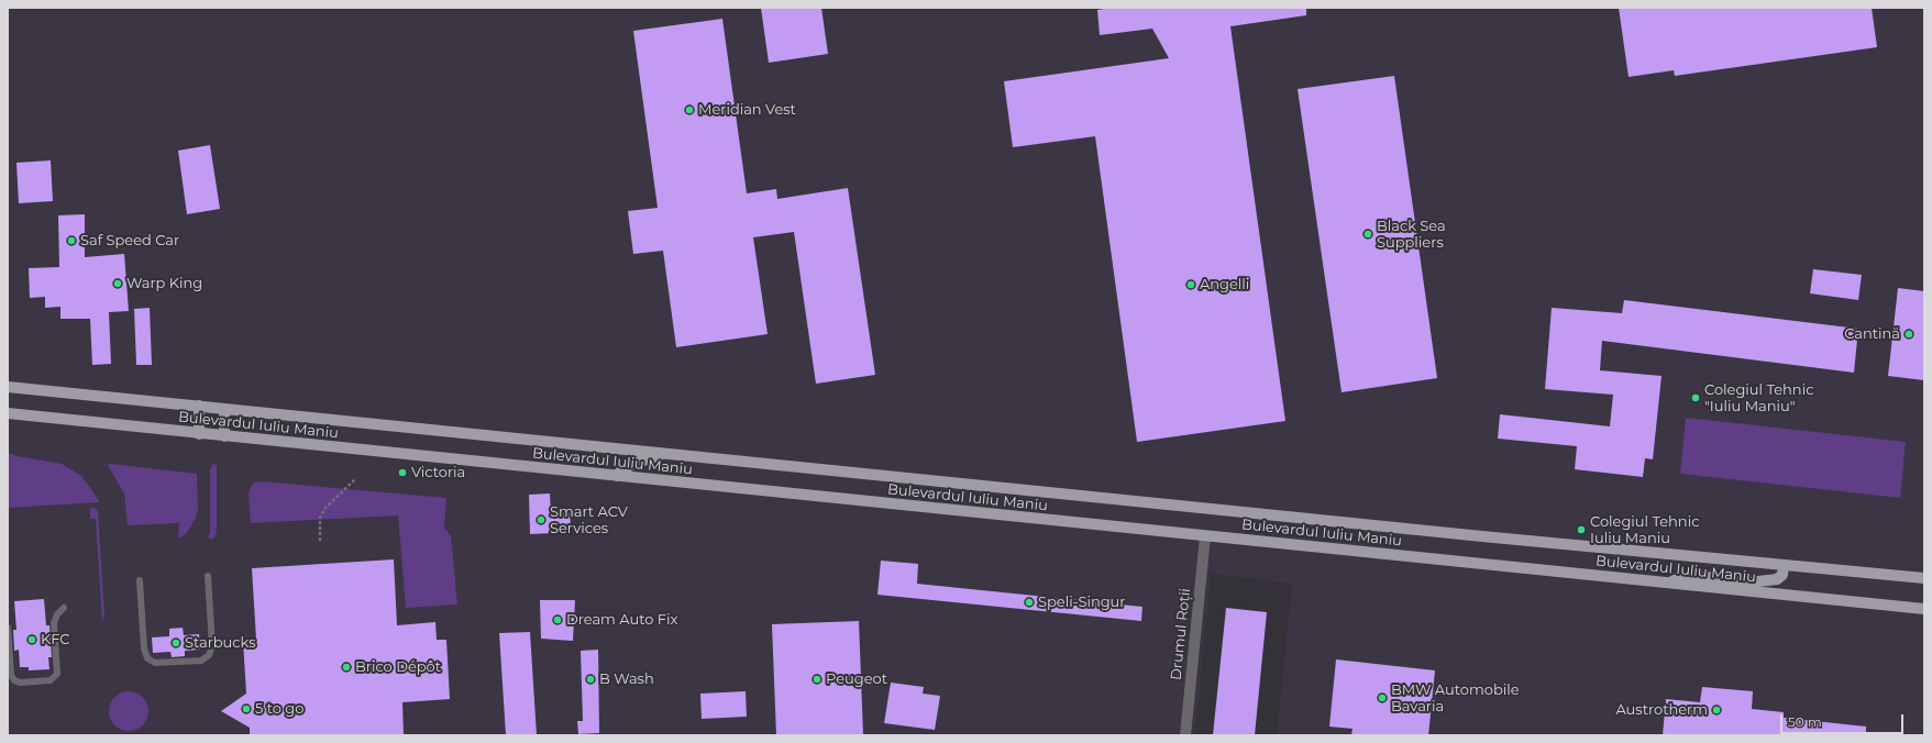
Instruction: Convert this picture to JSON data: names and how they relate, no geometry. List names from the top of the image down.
{
  "streets": {
    "main road": ["Bulevardul Iuliu Maniu"],
    "street": ["Drumul Roții"]
  },
  "crossings": [
    ["Bulevardul Iuliu Maniu", "Drumul Roții"]
  ],
  "places": [
    "Meridian Vest",
    "Black Sea Suppliers",
    "Saf Speed Car",
    "Warp King",
    "Angelli",
    "Cantină",
    "Colegiul Tehnic \"Iuliu Maniu\"",
    "Victoria",
    "Smart ACV Services",
    "Colegiul Tehnic Iuliu Maniu",
    "Speli-Singur",
    "Dream Auto Fix",
    "KFC",
    "Starbucks",
    "Brico Dépôt",
    "B Wash",
    "Peugeot",
    "BMW Automobile Bavaria",
    "5 to go",
    "Austrotherm"
  ],
  "scale_bar": "50 m"
}
